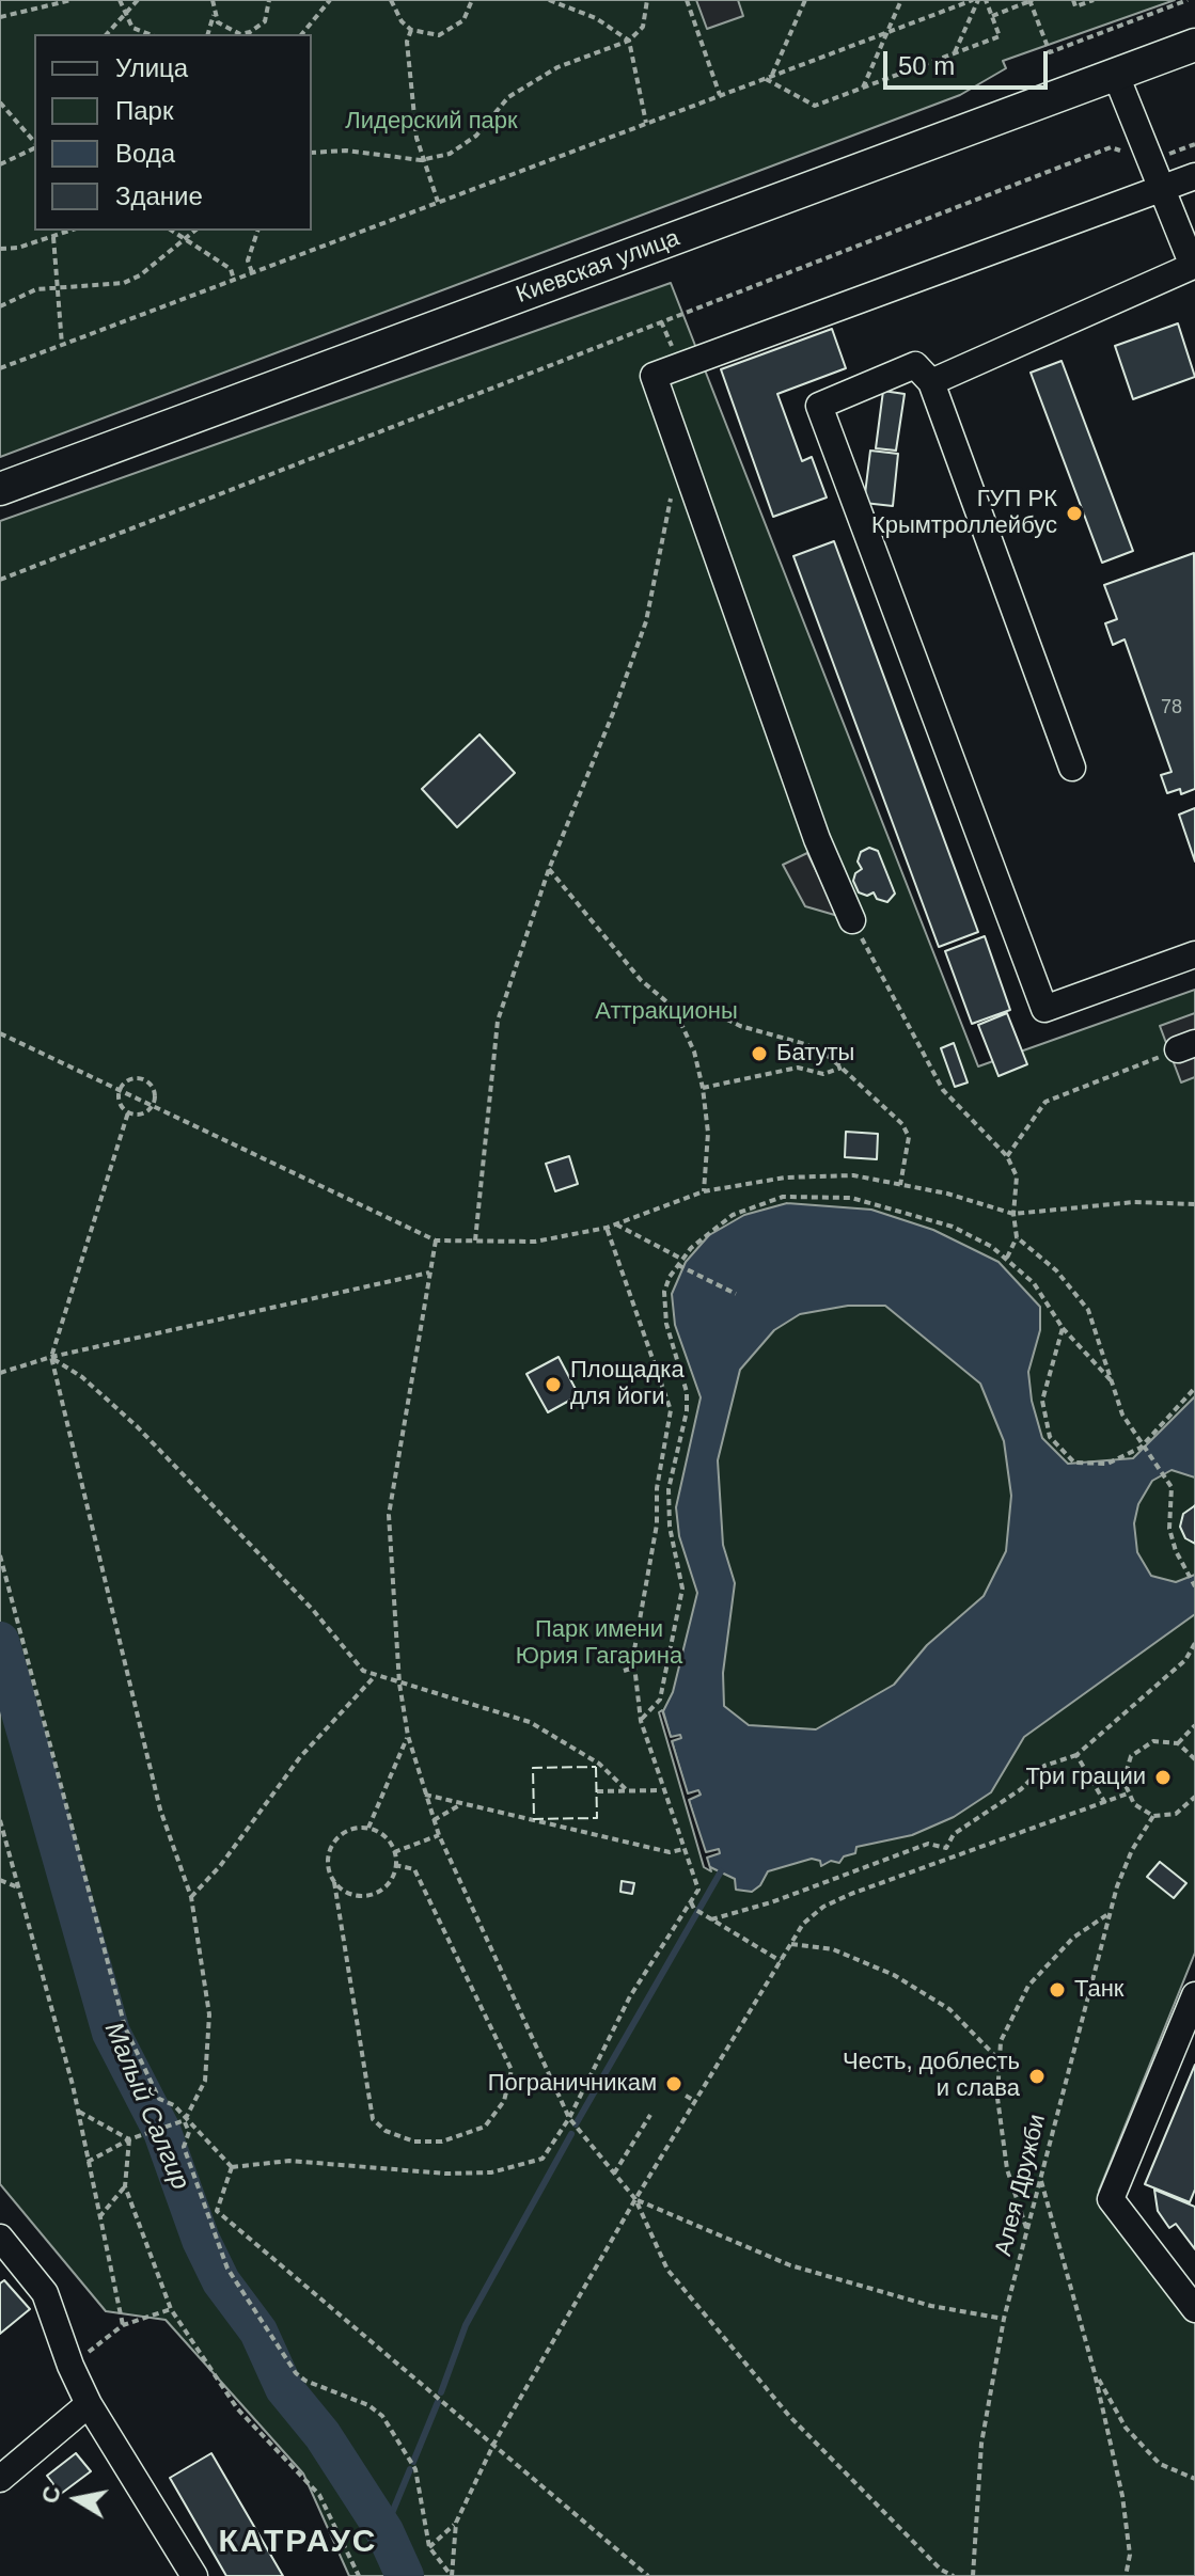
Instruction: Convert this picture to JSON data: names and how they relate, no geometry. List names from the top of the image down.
{
  "streets": {
    "main road": ["Киевская улица"],
    "path": ["Алея Дружби"]
  },
  "districts": ["КАТРАУС"],
  "water": ["Малый Салгир"],
  "parks": ["Лидерский парк", "Аттракционы", "Парк имени Юрия Гагарина"],
  "places": [
    "ГУП РК Крымтроллейбус",
    "Батуты",
    "Площадка для йоги",
    "Три грации",
    "Танк",
    "Честь, доблесть и слава",
    "Пограничникам"
  ],
  "house_numbers": ["78"],
  "legend": [
    "Улица",
    "Парк",
    "Вода",
    "Здание"
  ],
  "scale_bar": "50 m",
  "north": "left"
}
